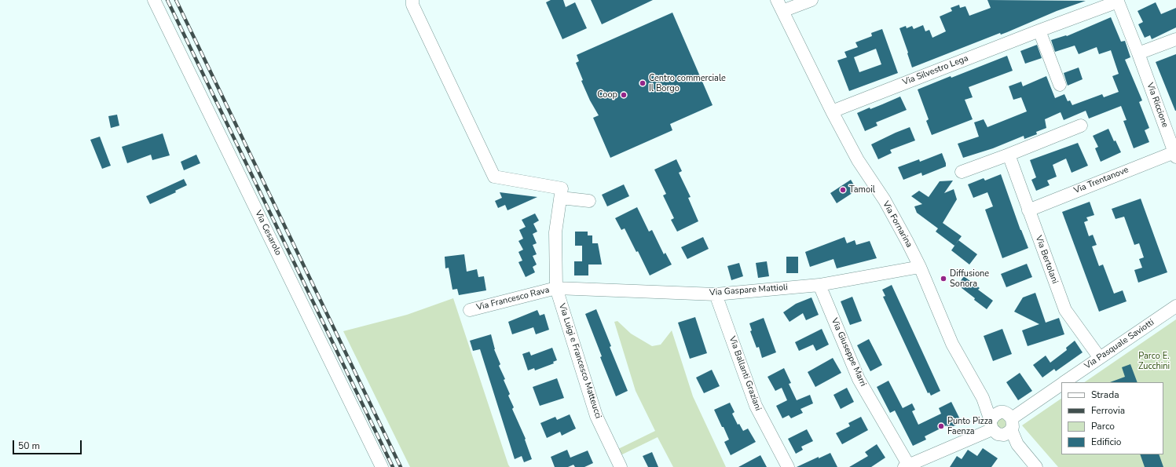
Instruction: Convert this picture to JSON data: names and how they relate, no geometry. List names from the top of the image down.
{
  "streets": {
    "street": [
      "Via Silvestro Lega",
      "Via Riccione",
      "Via Trentanove",
      "Via Fornarina",
      "Via Cesarolo",
      "Via Bertolani",
      "Via Gaspare Mattioli",
      "Via Francesco Rava",
      "Via Pasquale Saviotti",
      "Via Giuseppe Marri",
      "Via Luigi e Francesco Matteucci",
      "Via Ballanti Graziani"
    ]
  },
  "crossings": [
    ["Via Silvestro Lega", "Via Riccione"],
    ["Via Silvestro Lega", "Via Fornarina"],
    ["Via Riccione", "Via Trentanove"],
    ["Via Trentanove", "Via Bertolani"],
    ["Via Fornarina", "Via Gaspare Mattioli"],
    ["Via Bertolani", "Via Pasquale Saviotti"],
    ["Via Gaspare Mattioli", "Via Francesco Rava"],
    ["Via Gaspare Mattioli", "Via Giuseppe Marri"],
    ["Via Gaspare Mattioli", "Via Luigi e Francesco Matteucci"],
    ["Via Gaspare Mattioli", "Via Ballanti Graziani"],
    ["Via Francesco Rava", "Via Luigi e Francesco Matteucci"]
  ],
  "parks": ["Parco E. Zucchini"],
  "places": [
    "Centro commerciale Il Borgo",
    "Coop",
    "Tamoil",
    "Diffusione Sonora",
    "Punto Pizza Faenza"
  ],
  "legend": [
    "Strada",
    "Ferrovia",
    "Parco",
    "Edificio"
  ],
  "scale_bar": "50 m"
}
